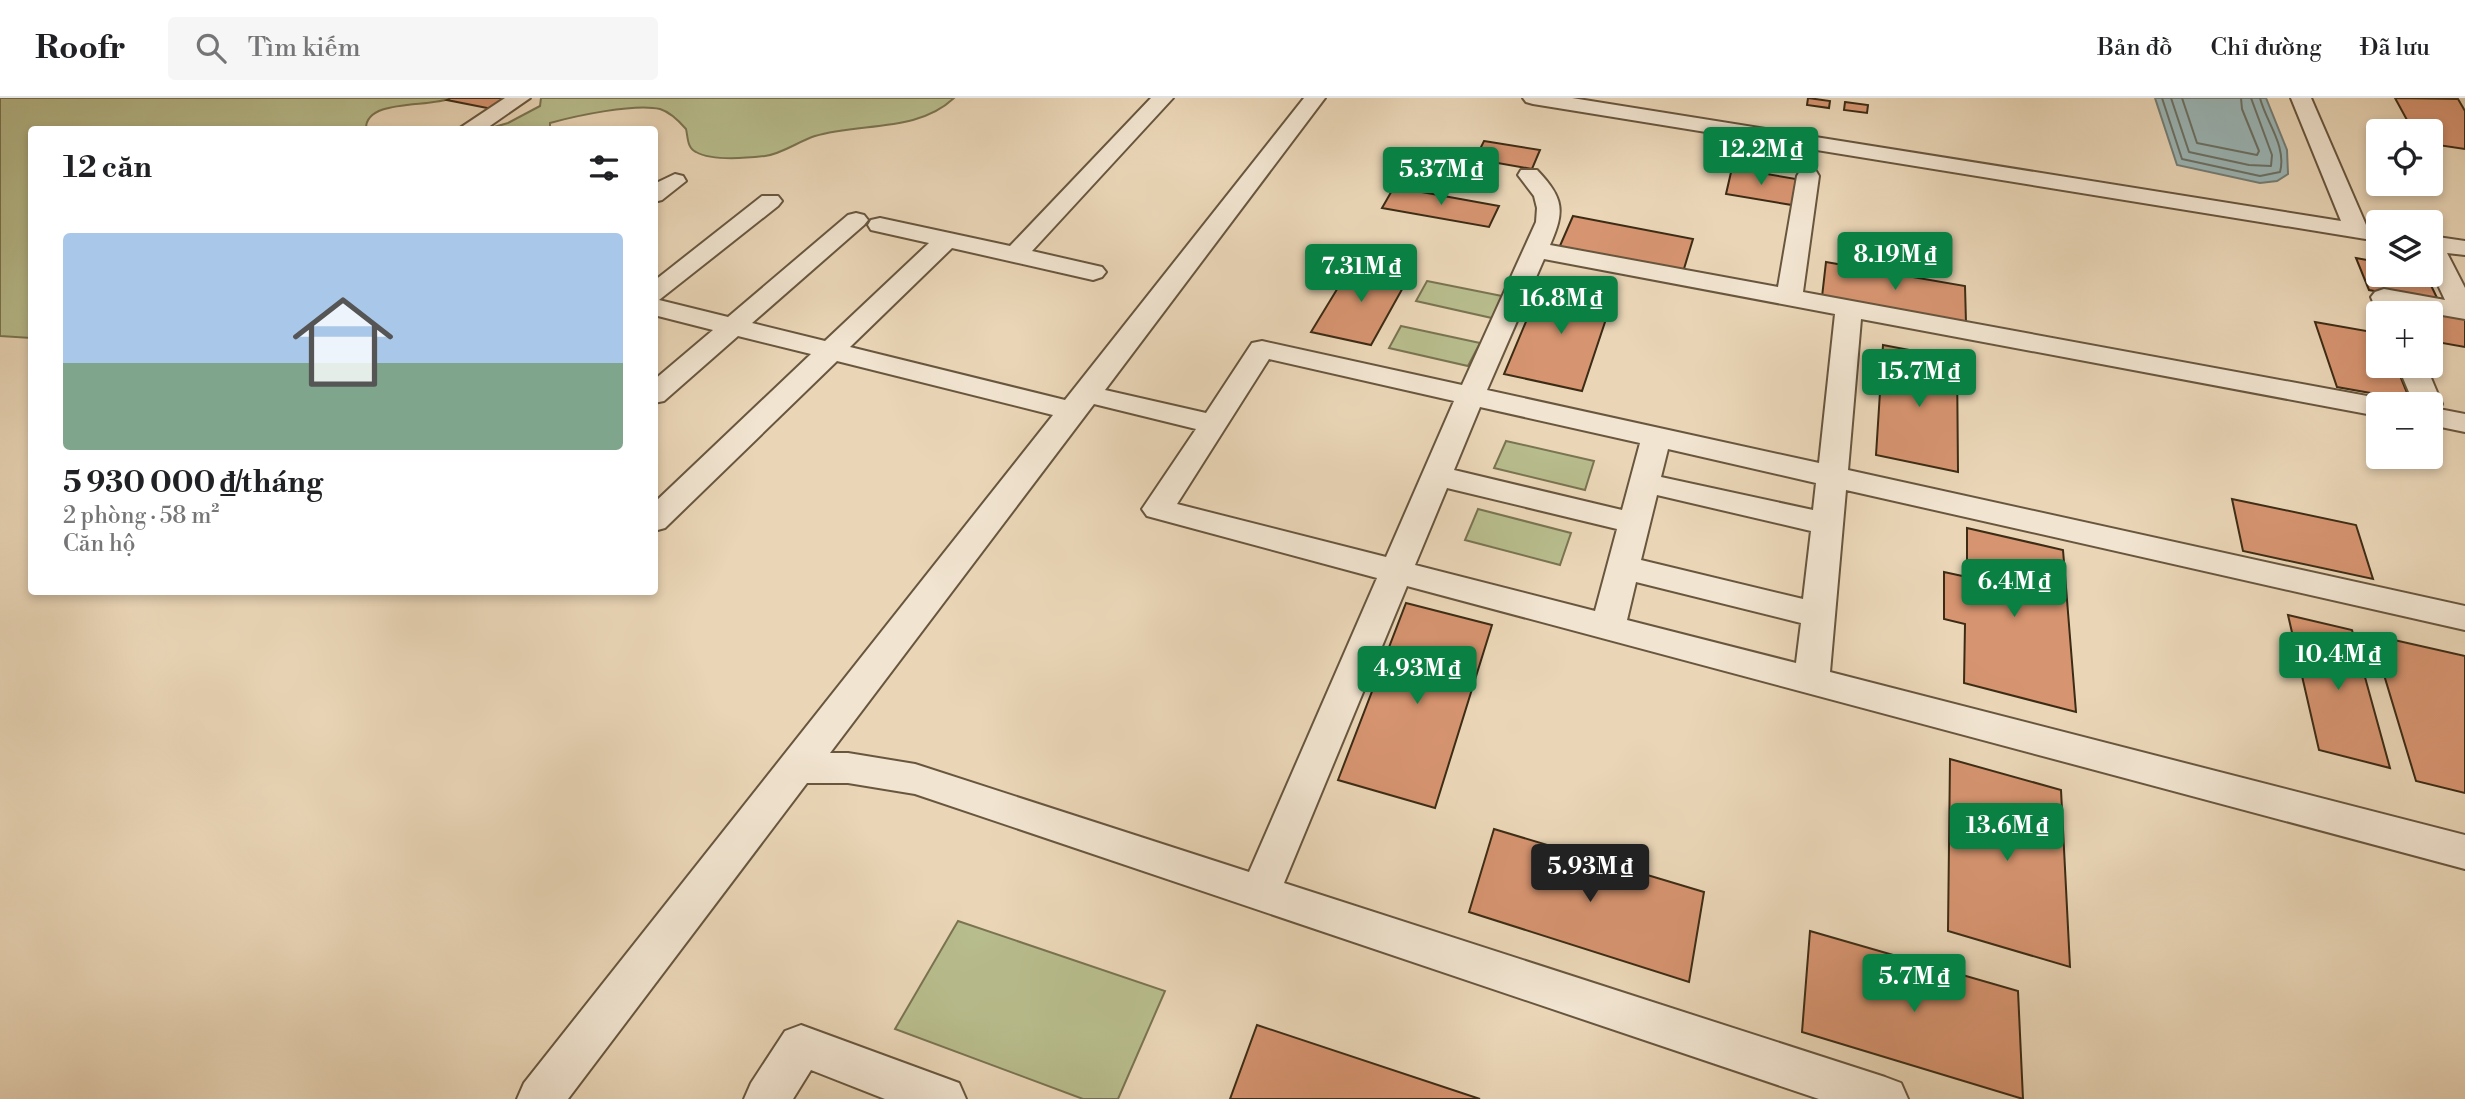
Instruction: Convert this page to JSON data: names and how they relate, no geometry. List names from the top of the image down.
{
  "page": {
    "header": "Roofr",
    "search": "Tìm kiếm",
    "nav": ["Bản đồ", "Chỉ đường", "Đã lưu"],
    "map_buttons": ["+", "−"],
    "heading": "12 căn",
    "price": [
      "12.2M ₫",
      "5.37M ₫",
      "8.19M ₫",
      "7.31M ₫",
      "16.8M ₫",
      "15.7M ₫",
      "6.4M ₫",
      "10.4M ₫",
      "4.93M ₫",
      "13.6M ₫",
      "5.93M ₫",
      "5.7M ₫"
    ],
    "list": [
      {
        "name": "5 930 000 ₫/tháng",
        "note": "2 phòng · 58 m² · Căn hộ"
      }
    ]
  }
}
